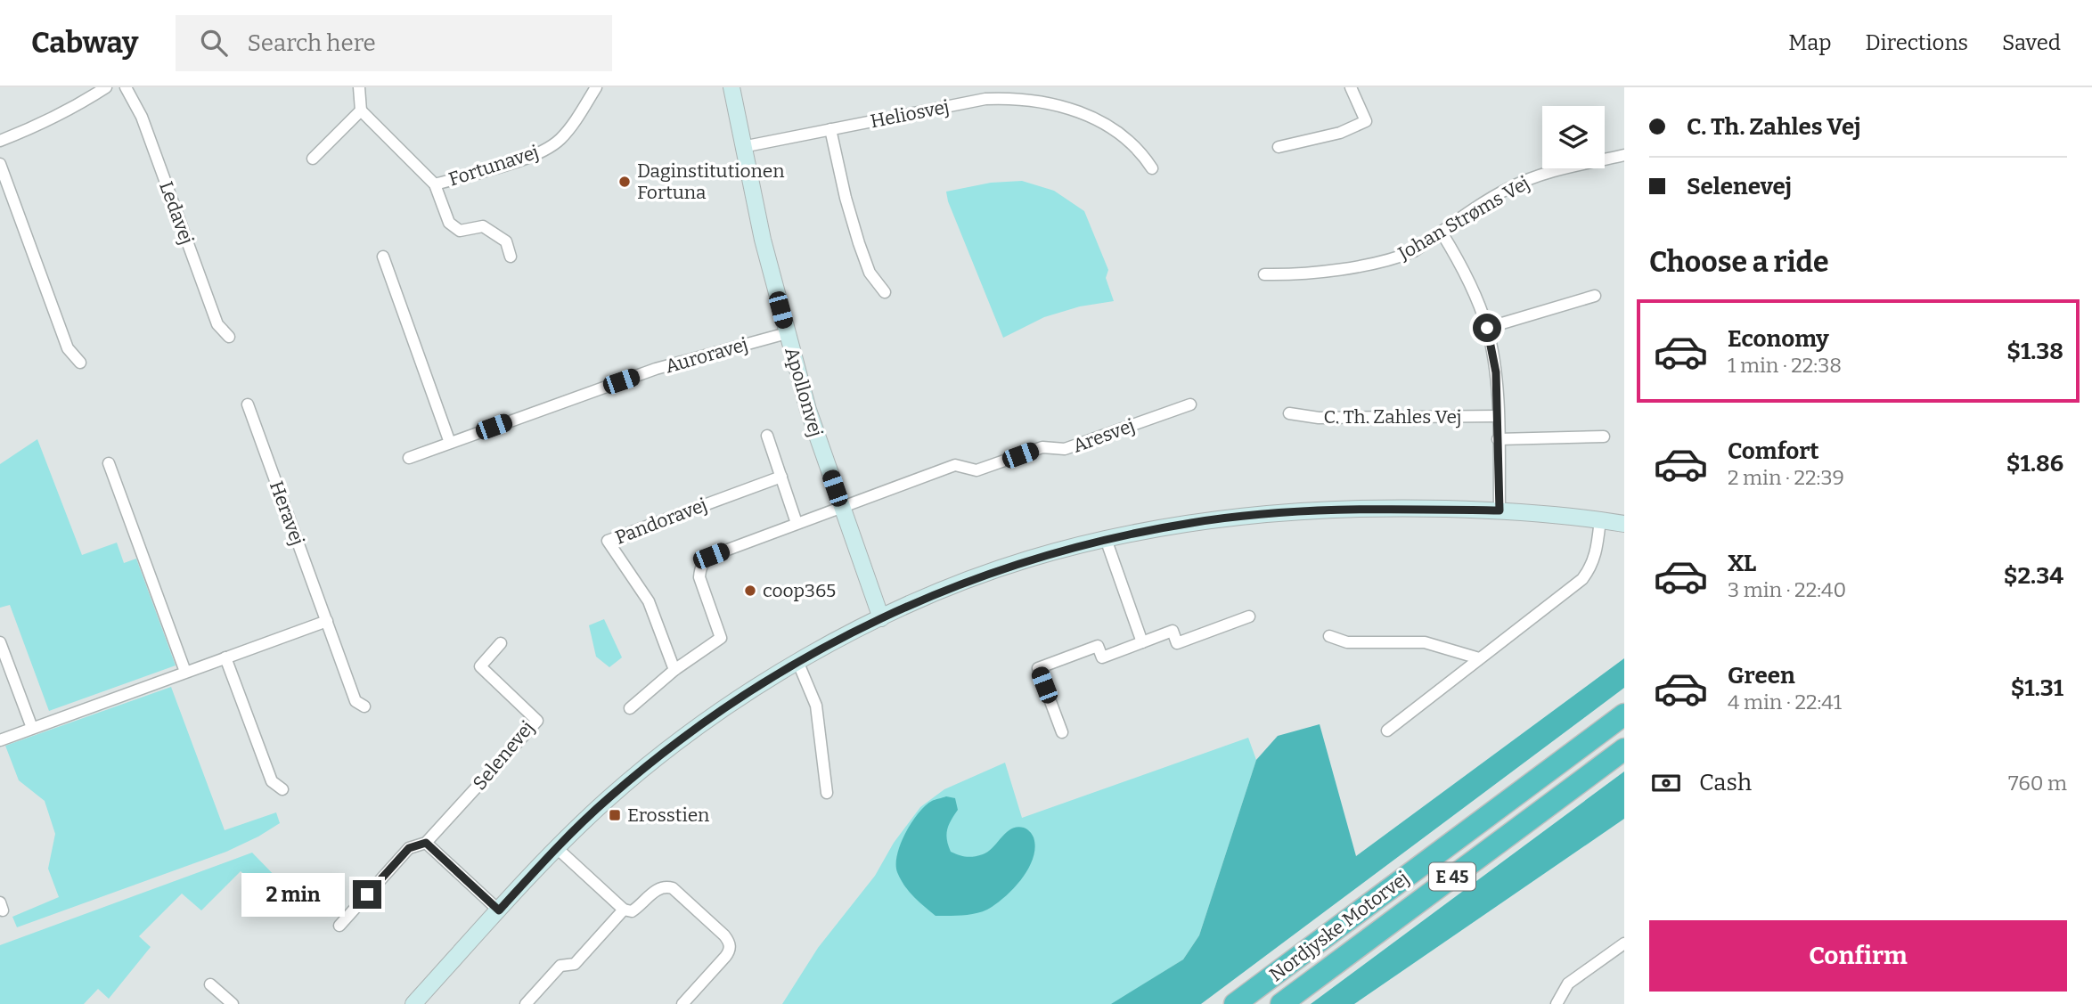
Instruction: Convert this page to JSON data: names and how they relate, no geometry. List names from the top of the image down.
{
  "streets": {
    "highway": ["E 45", "Nordjyske Motorvej"],
    "street": [
      "Heliosvej",
      "Fortunavej",
      "Ledavej",
      "Johan Strøms Vej",
      "Auroravej",
      "Apollonvej",
      "C. Th. Zahles Vej",
      "Aresvej",
      "Heravej",
      "Pandoravej",
      "Selenevej"
    ]
  },
  "crossings": [
    ["Heliosvej", "Apollonvej"],
    ["Auroravej", "Apollonvej"],
    ["Apollonvej", "Aresvej"]
  ],
  "places": {
    "other": ["Daginstitutionen Fortuna", "coop365"],
    "transit": ["Erosstien"]
  },
  "page": {
    "header": "Cabway",
    "search": "Search here",
    "nav": ["Map", "Directions", "Saved"],
    "banner": ["C. Th. Zahles Vej", "Selenevej"],
    "heading": "Choose a ride",
    "list": [
      {
        "name": "Economy",
        "note": "1 min · 22:38",
        "value": "$1.38"
      },
      {
        "name": "Comfort",
        "note": "2 min · 22:39",
        "value": "$1.86"
      },
      {
        "name": "XL",
        "note": "3 min · 22:40",
        "value": "$2.34"
      },
      {
        "name": "Green",
        "note": "4 min · 22:41",
        "value": "$1.31"
      }
    ],
    "pay": ["Cash", "760 m"],
    "bubble": "2 min",
    "buttons": "Confirm"
  }
}
